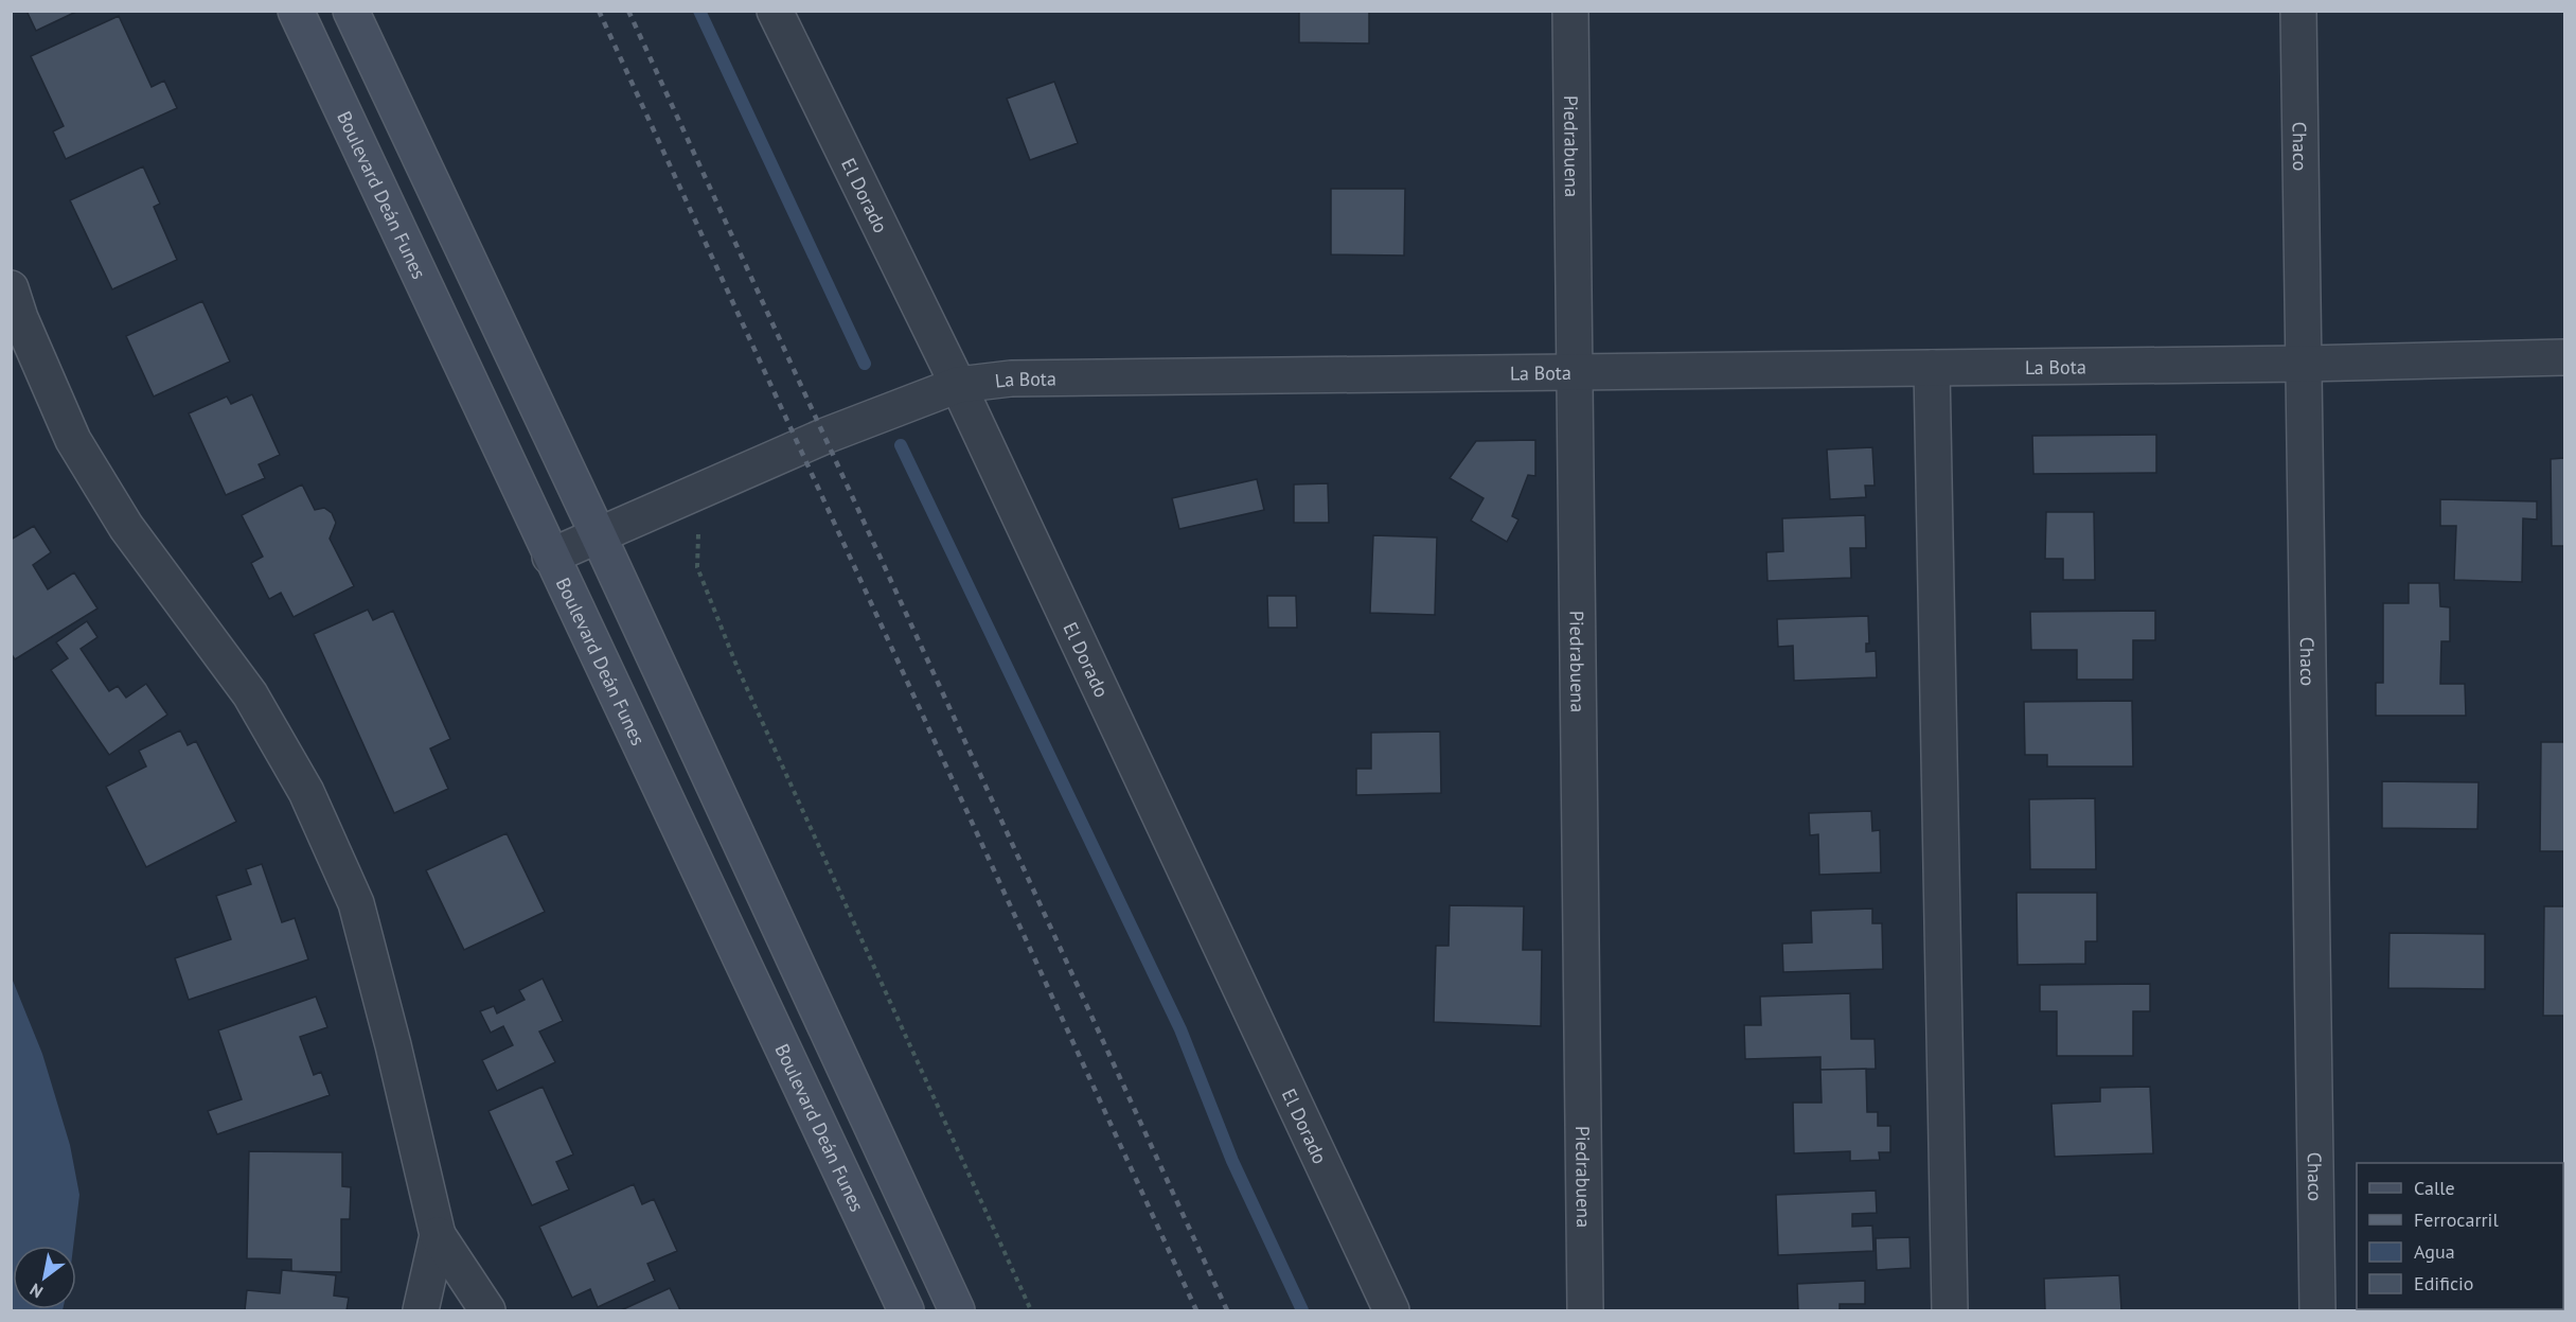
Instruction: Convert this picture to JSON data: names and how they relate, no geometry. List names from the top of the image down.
{
  "streets": {
    "main road": ["Boulevard Deán Funes"],
    "street": [
      "Piedrabuena",
      "Chaco",
      "El Dorado",
      "La Bota"
    ]
  },
  "crossings": [
    ["Piedrabuena", "La Bota"],
    ["Chaco", "La Bota"],
    ["El Dorado", "La Bota"],
    ["Boulevard Deán Funes", "La Bota"]
  ],
  "legend": [
    "Calle",
    "Ferrocarril",
    "Agua",
    "Edificio"
  ],
  "north": "bottom left"
}
